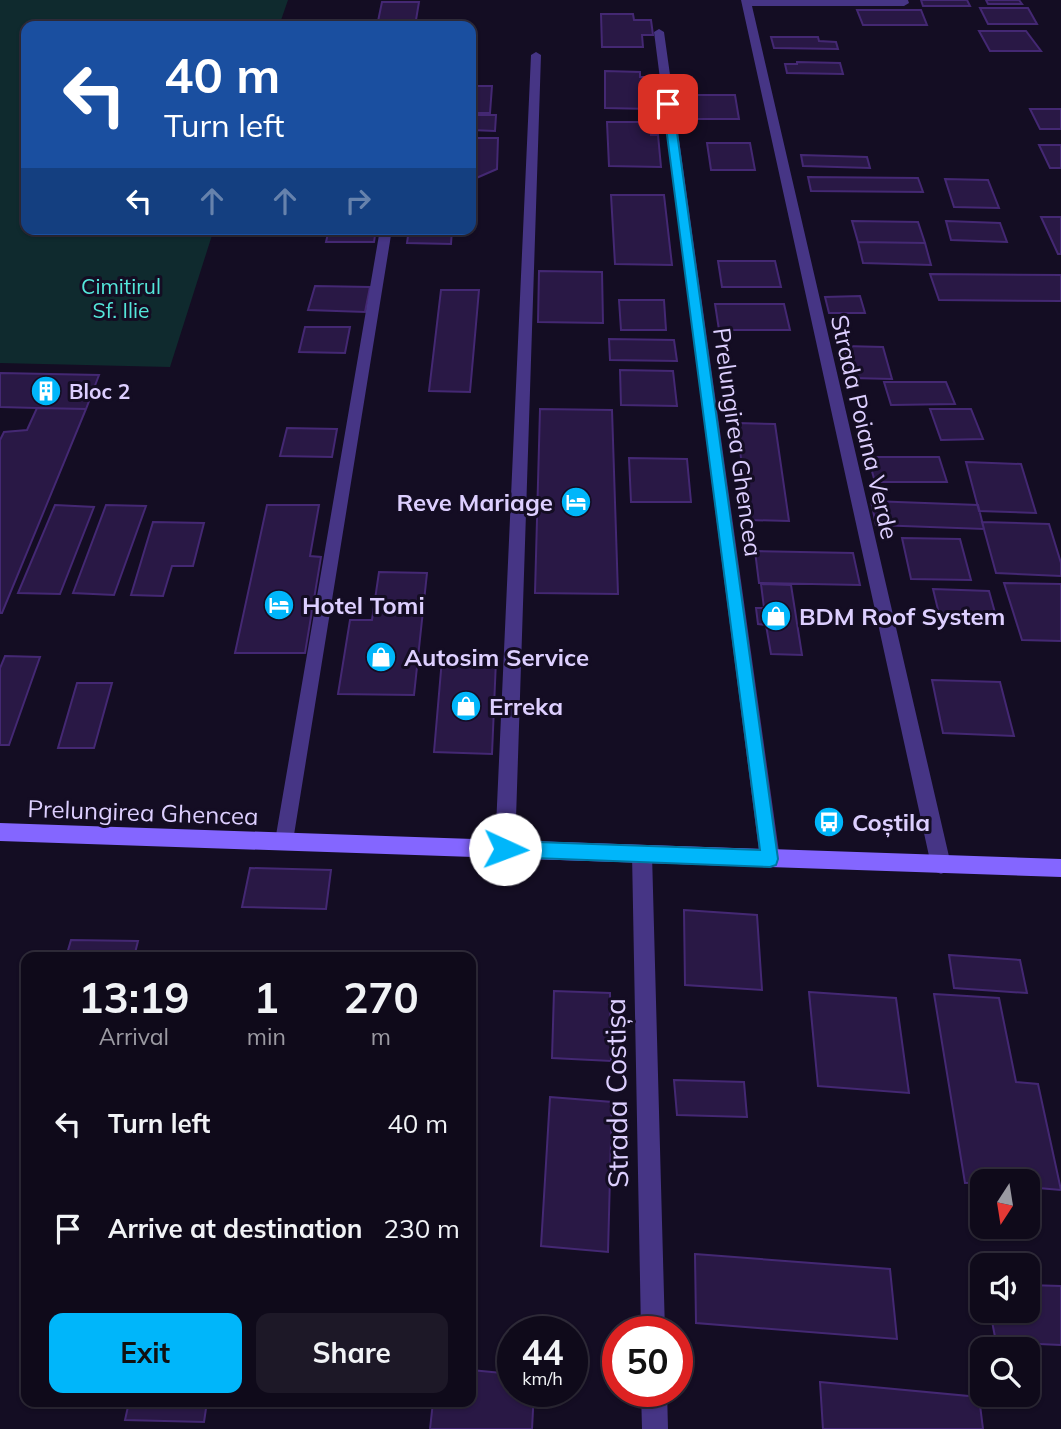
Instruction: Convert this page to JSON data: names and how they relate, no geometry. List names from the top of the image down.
{
  "streets": {
    "main road": ["Prelungirea Ghencea"],
    "street": ["Strada Poiana Verde", "Strada Costișa"]
  },
  "crossings": [
    ["Strada Poiana Verde", "Prelungirea Ghencea"],
    ["Prelungirea Ghencea", "Strada Costișa"]
  ],
  "parks": ["Cimitirul Sf. Ilie"],
  "places": {
    "building": ["Bloc 2"],
    "hotel": ["Reve Mariage", "Hotel Tomi"],
    "shop": ["BDM Roof System", "Autosim Service", "Erreka"],
    "bus stop": ["Coștila"]
  },
  "north": "bottom",
  "page": {
    "turn": ["40 m", "Turn left"],
    "eta": [
      "13:19",
      "Arrival",
      "1",
      "min",
      "270",
      "m"
    ],
    "list": [
      {
        "name": "Turn left",
        "value": "40 m"
      },
      {
        "name": "Arrive at destination",
        "value": "230 m"
      }
    ],
    "buttons": ["Exit", "Share"],
    "speed": "44 km/h",
    "limit": "50"
  }
}
